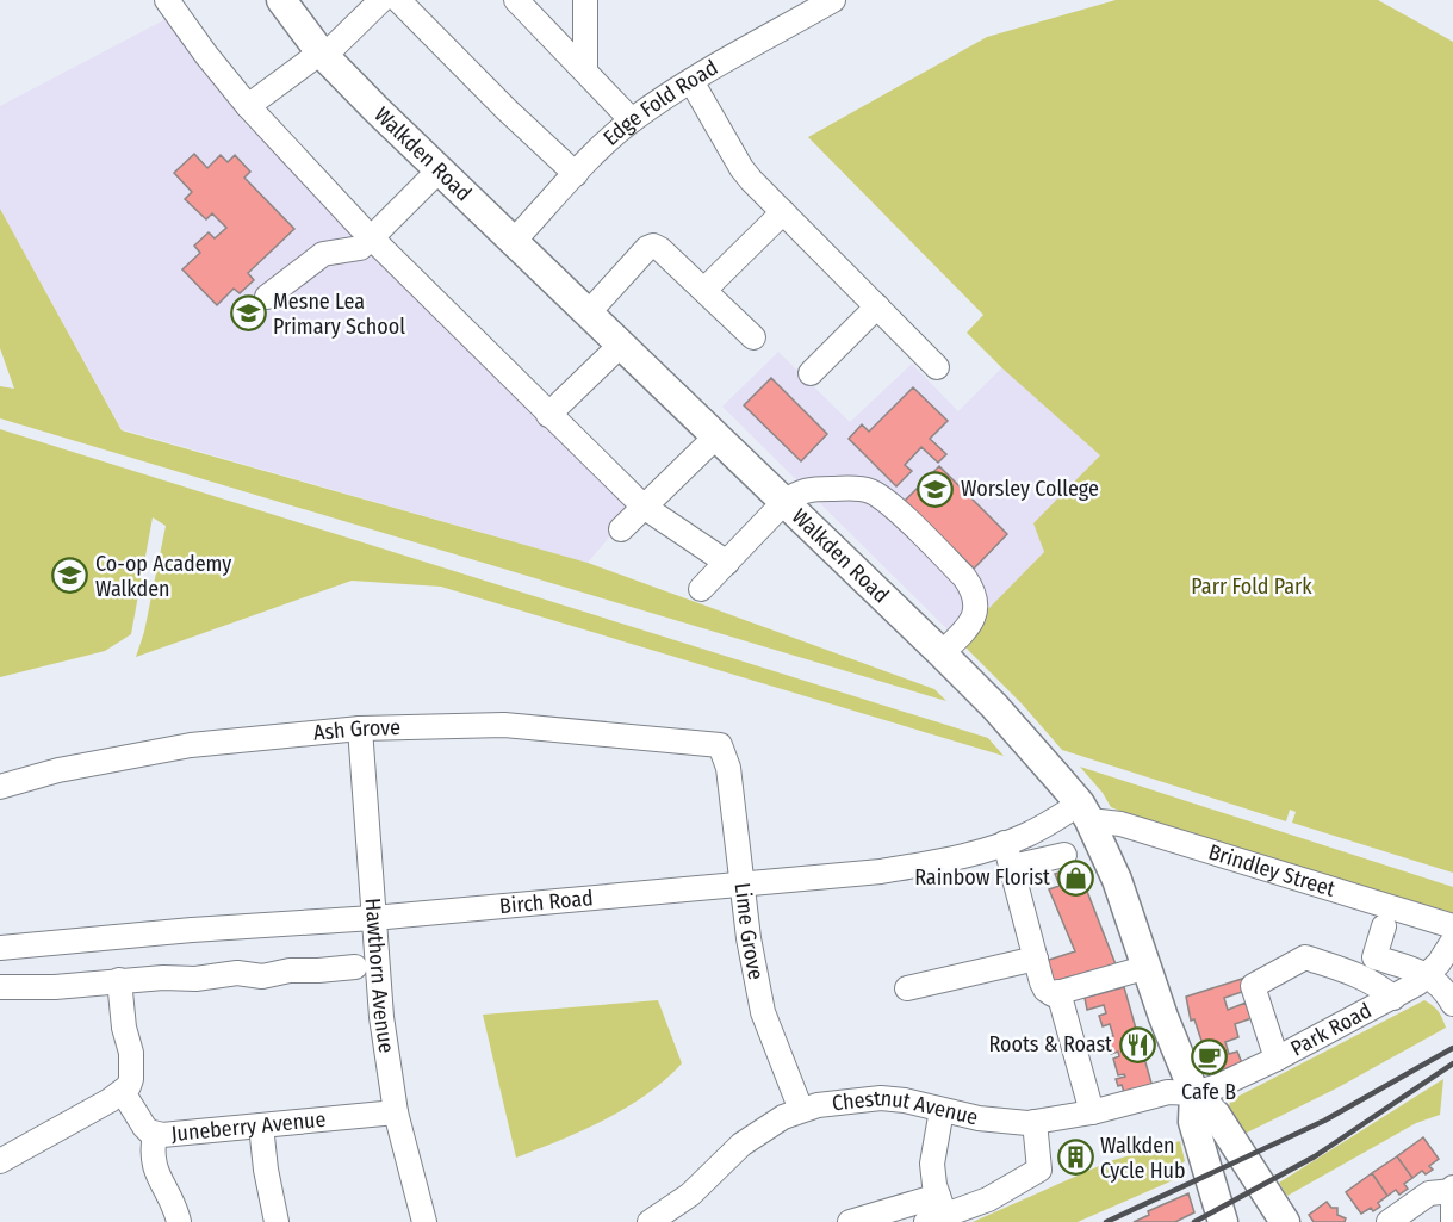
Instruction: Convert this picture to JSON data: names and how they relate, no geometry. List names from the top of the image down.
{
  "streets": {
    "main road": ["Walkden Road"],
    "street": [
      "Edge Fold Road",
      "Ash Grove",
      "Brindley Street",
      "Birch Road",
      "Lime Grove",
      "Hawthorn Avenue",
      "Park Road",
      "Chestnut Avenue",
      "Juneberry Avenue"
    ]
  },
  "crossings": [
    ["Edge Fold Road", "Walkden Road"],
    ["Walkden Road", "Brindley Street"],
    ["Walkden Road", "Birch Road"],
    ["Walkden Road", "Park Road"],
    ["Walkden Road", "Chestnut Avenue"],
    ["Ash Grove", "Lime Grove"],
    ["Ash Grove", "Hawthorn Avenue"],
    ["Brindley Street", "Birch Road"],
    ["Birch Road", "Lime Grove"],
    ["Birch Road", "Hawthorn Avenue"],
    ["Lime Grove", "Chestnut Avenue"],
    ["Hawthorn Avenue", "Juneberry Avenue"],
    ["Park Road", "Chestnut Avenue"]
  ],
  "parks": ["Parr Fold Park"],
  "places": {
    "school or university": ["Mesne Lea Primary School", "Worsley College", "Co-op Academy Walkden"],
    "shop": ["Rainbow Florist"],
    "restaurant": ["Roots & Roast"],
    "cafe": ["Cafe B"],
    "building": ["Walkden Cycle Hub"]
  }
}
